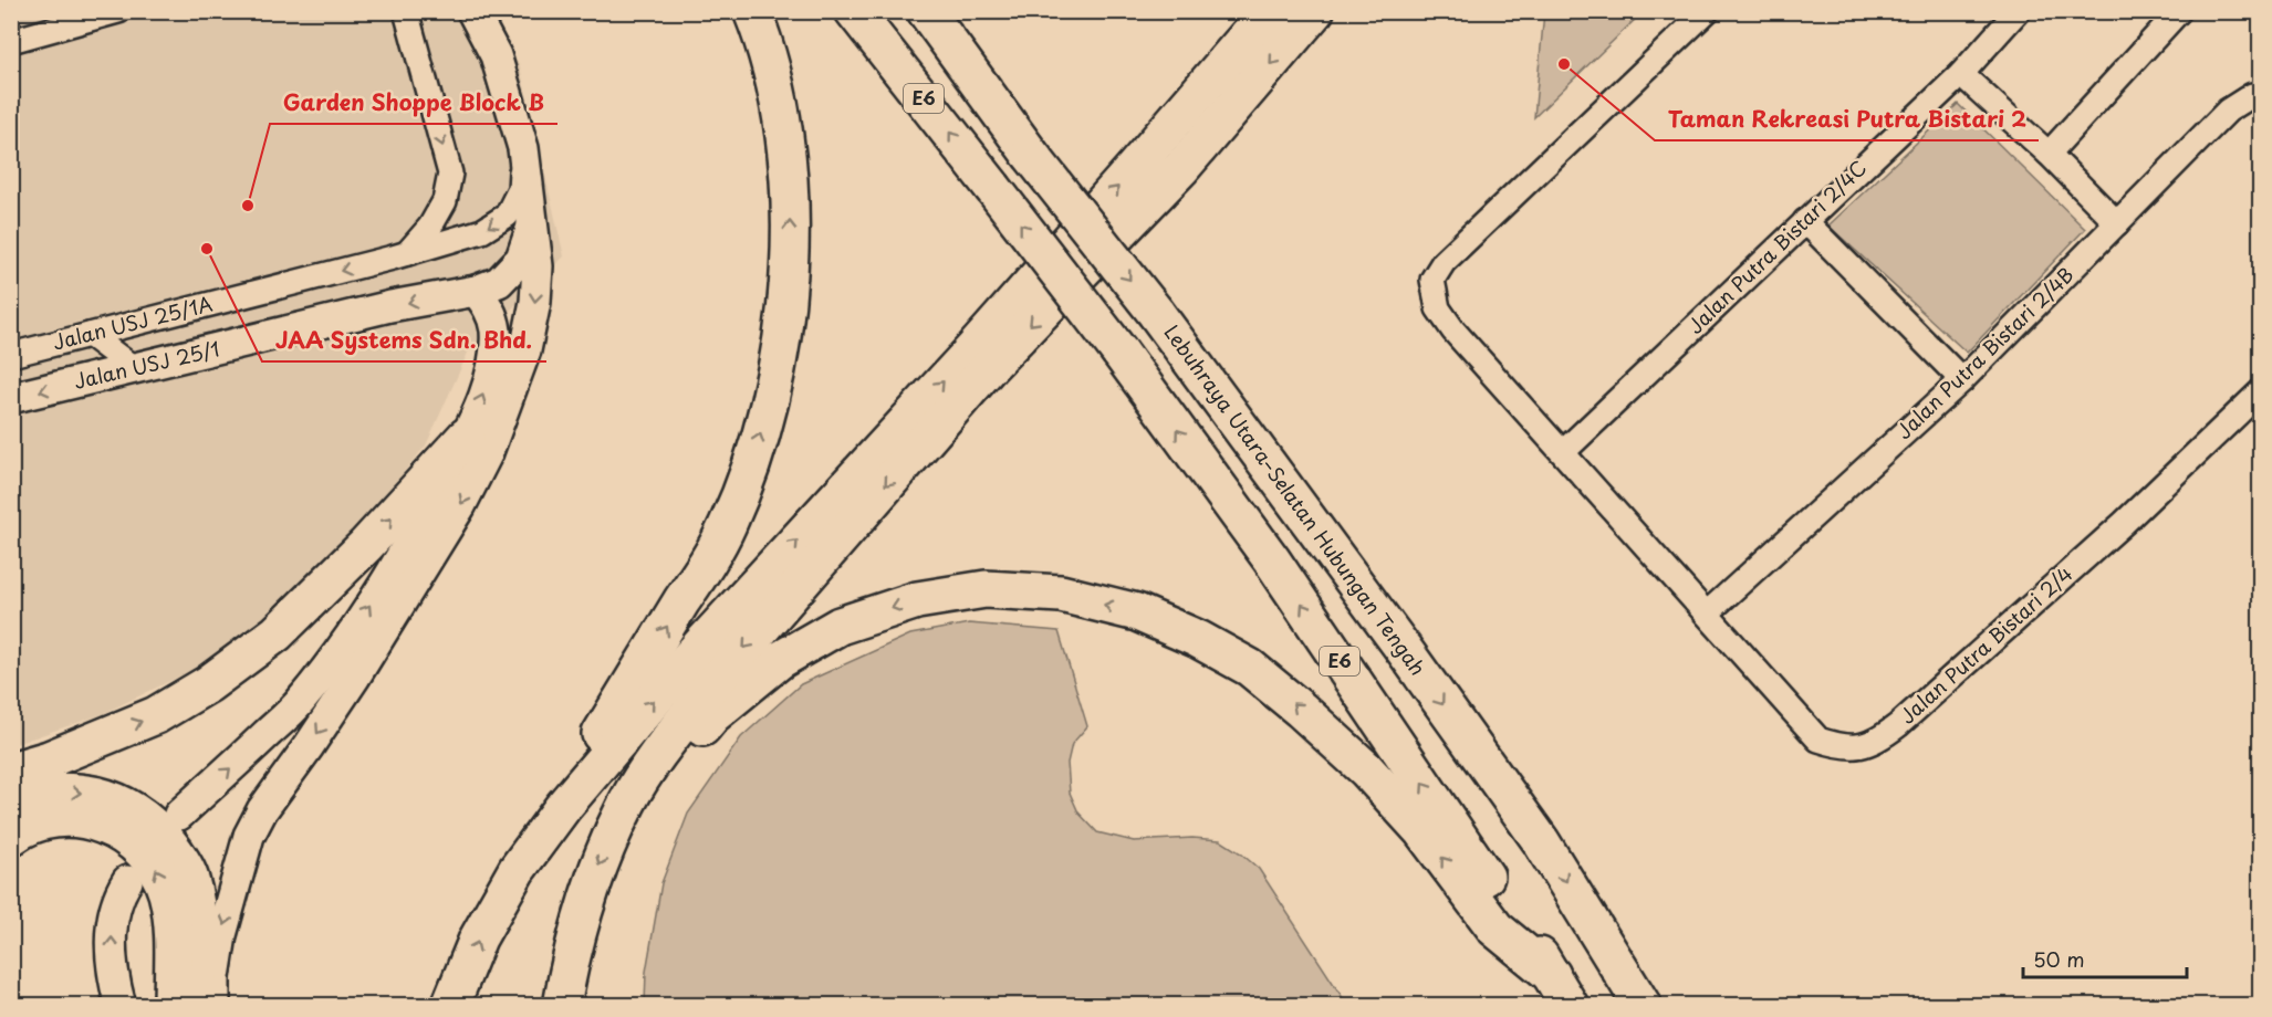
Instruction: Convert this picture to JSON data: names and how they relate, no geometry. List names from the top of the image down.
{
  "streets": {
    "highway": ["E6", "Lebuhraya Utara–Selatan Hubungan Tengah"],
    "street": [
      "Jalan Putra Bistari 2/4C",
      "Jalan USJ 25/1A",
      "Jalan Putra Bistari 2/4B",
      "Jalan USJ 25/1",
      "Jalan Putra Bistari 2/4"
    ]
  },
  "crossings": [
    ["Jalan Putra Bistari 2/4C", "Jalan Putra Bistari 2/4"],
    ["Jalan Putra Bistari 2/4B", "Jalan Putra Bistari 2/4"]
  ],
  "one_way": ["Jalan USJ 25/1A", "Jalan USJ 25/1"],
  "places": ["Taman Rekreasi Putra Bistari 2", "Garden Shoppe Block B", "JAA Systems Sdn. Bhd."],
  "scale_bar": "50 m"
}
